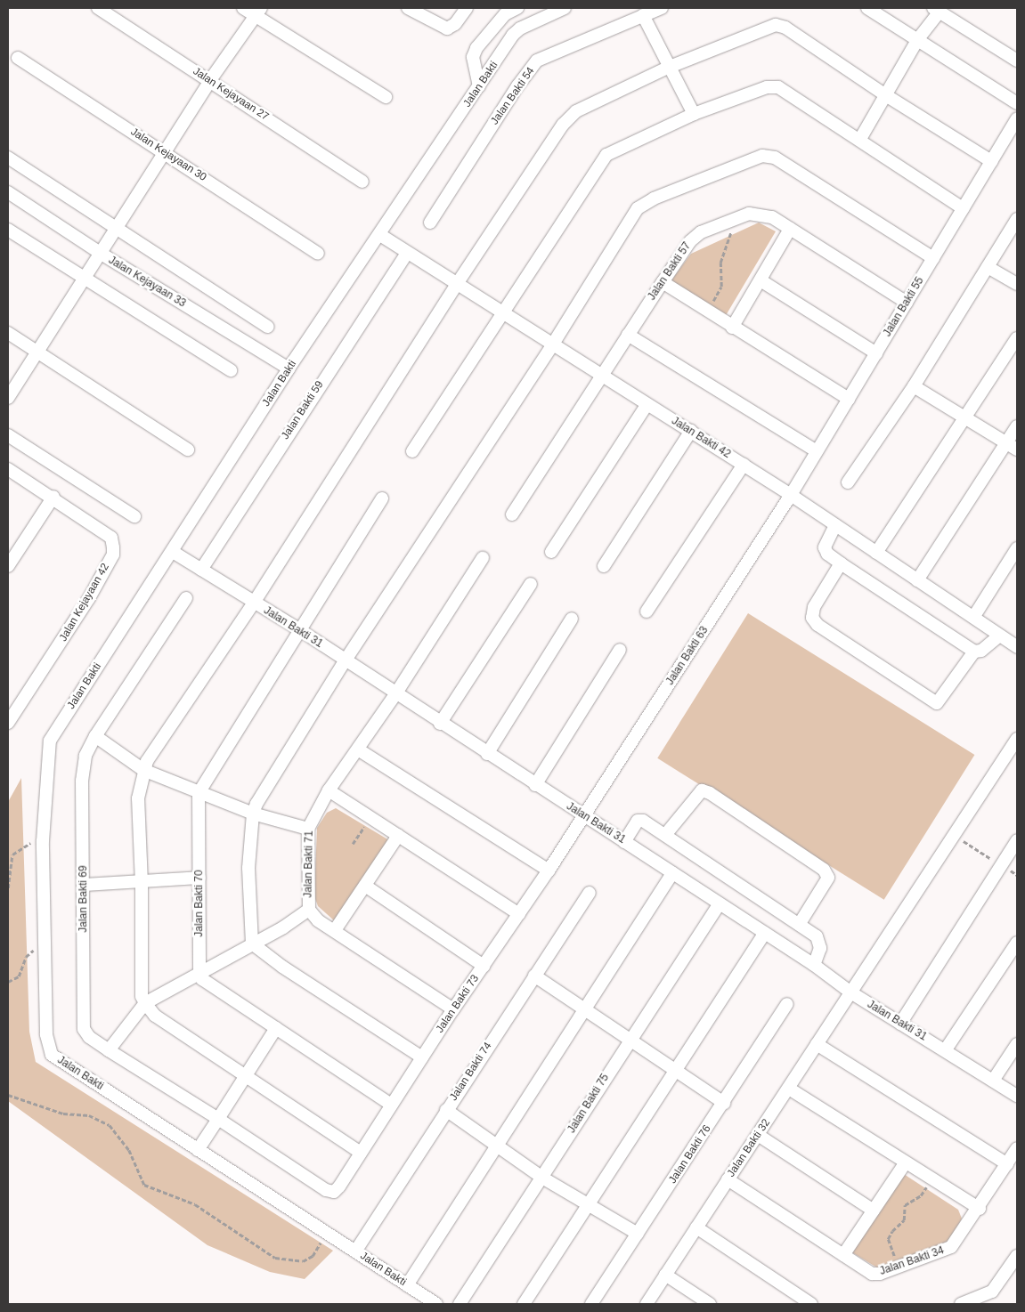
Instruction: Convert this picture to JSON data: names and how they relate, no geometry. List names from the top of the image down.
{
  "streets": {
    "street": [
      "Jalan Bakti",
      "Jalan Kejayaan 27",
      "Jalan Bakti 54",
      "Jalan Kejayaan 30",
      "Jalan Bakti 57",
      "Jalan Kejayaan 33",
      "Jalan Bakti 55",
      "Jalan Bakti 59",
      "Jalan Bakti 42",
      "Jalan Kejayaan 42",
      "Jalan Bakti 31",
      "Jalan Bakti 63",
      "Jalan Bakti 71",
      "Jalan Bakti 69",
      "Jalan Bakti 70",
      "Jalan Bakti 73",
      "Jalan Bakti 74",
      "Jalan Bakti 75",
      "Jalan Bakti 32",
      "Jalan Bakti 76",
      "Jalan Bakti 34"
    ]
  },
  "crossings": [
    ["Jalan Bakti", "Jalan Kejayaan 33"],
    ["Jalan Bakti", "Jalan Bakti 42"],
    ["Jalan Bakti", "Jalan Bakti 31"],
    ["Jalan Bakti", "Jalan Bakti 74"],
    ["Jalan Bakti 57", "Jalan Bakti 55"],
    ["Jalan Bakti 57", "Jalan Bakti 42"],
    ["Jalan Bakti 55", "Jalan Bakti 42"],
    ["Jalan Bakti 55", "Jalan Bakti 63"],
    ["Jalan Bakti 59", "Jalan Bakti 42"],
    ["Jalan Bakti 59", "Jalan Bakti 31"],
    ["Jalan Bakti 42", "Jalan Bakti 63"],
    ["Jalan Bakti 31", "Jalan Bakti 63"],
    ["Jalan Bakti 31", "Jalan Bakti 71"],
    ["Jalan Bakti 31", "Jalan Bakti 73"],
    ["Jalan Bakti 31", "Jalan Bakti 75"],
    ["Jalan Bakti 31", "Jalan Bakti 32"],
    ["Jalan Bakti 63", "Jalan Bakti 73"],
    ["Jalan Bakti 71", "Jalan Bakti 73"],
    ["Jalan Bakti 69", "Jalan Bakti 73"],
    ["Jalan Bakti 32", "Jalan Bakti 34"]
  ]
}
